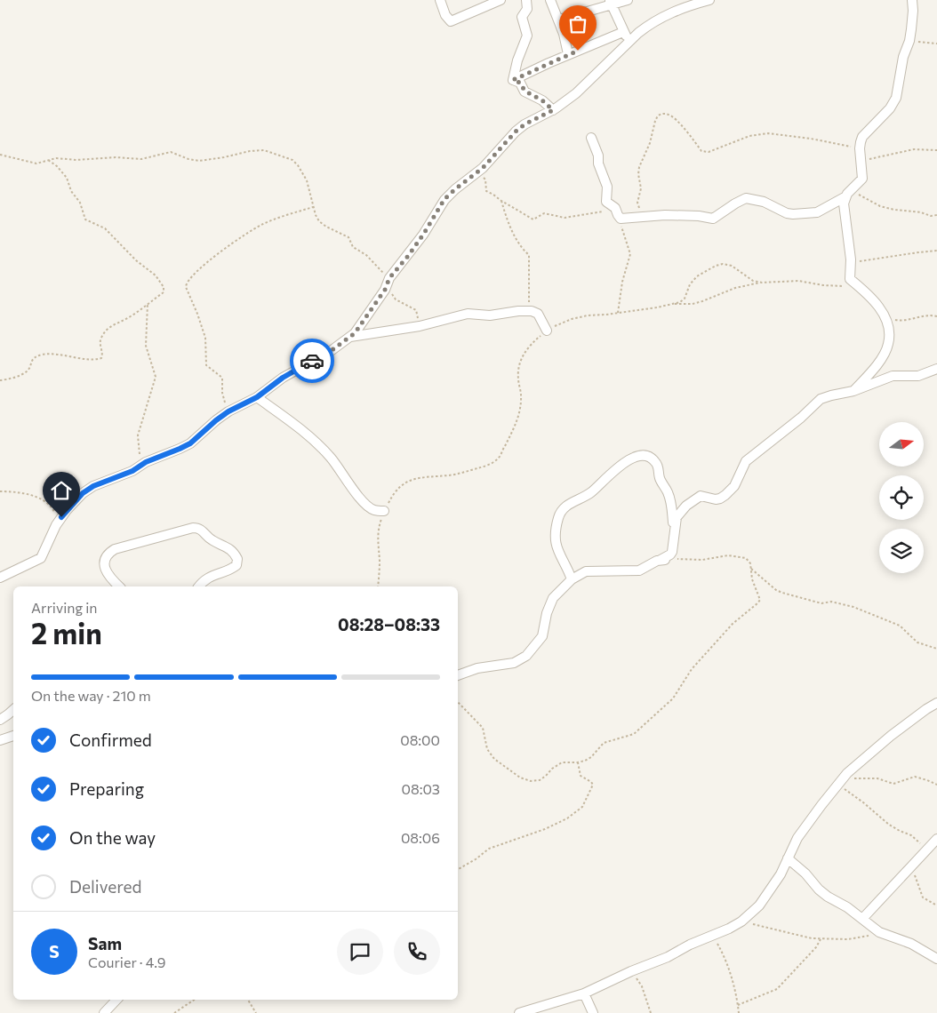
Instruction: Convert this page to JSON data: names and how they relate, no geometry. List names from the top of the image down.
{
  "north": "right",
  "page": {
    "heading": ["2 min", "Arriving in", "08:28–08:33"],
    "panel": ["Sam", "Courier · 4.9"],
    "bar": "On the way · 210 m",
    "list": [
      ["Confirmed", "08:00"],
      ["Preparing", "08:03"],
      ["On the way", "08:06"],
      "Delivered"
    ],
    "round": "S"
  }
}
